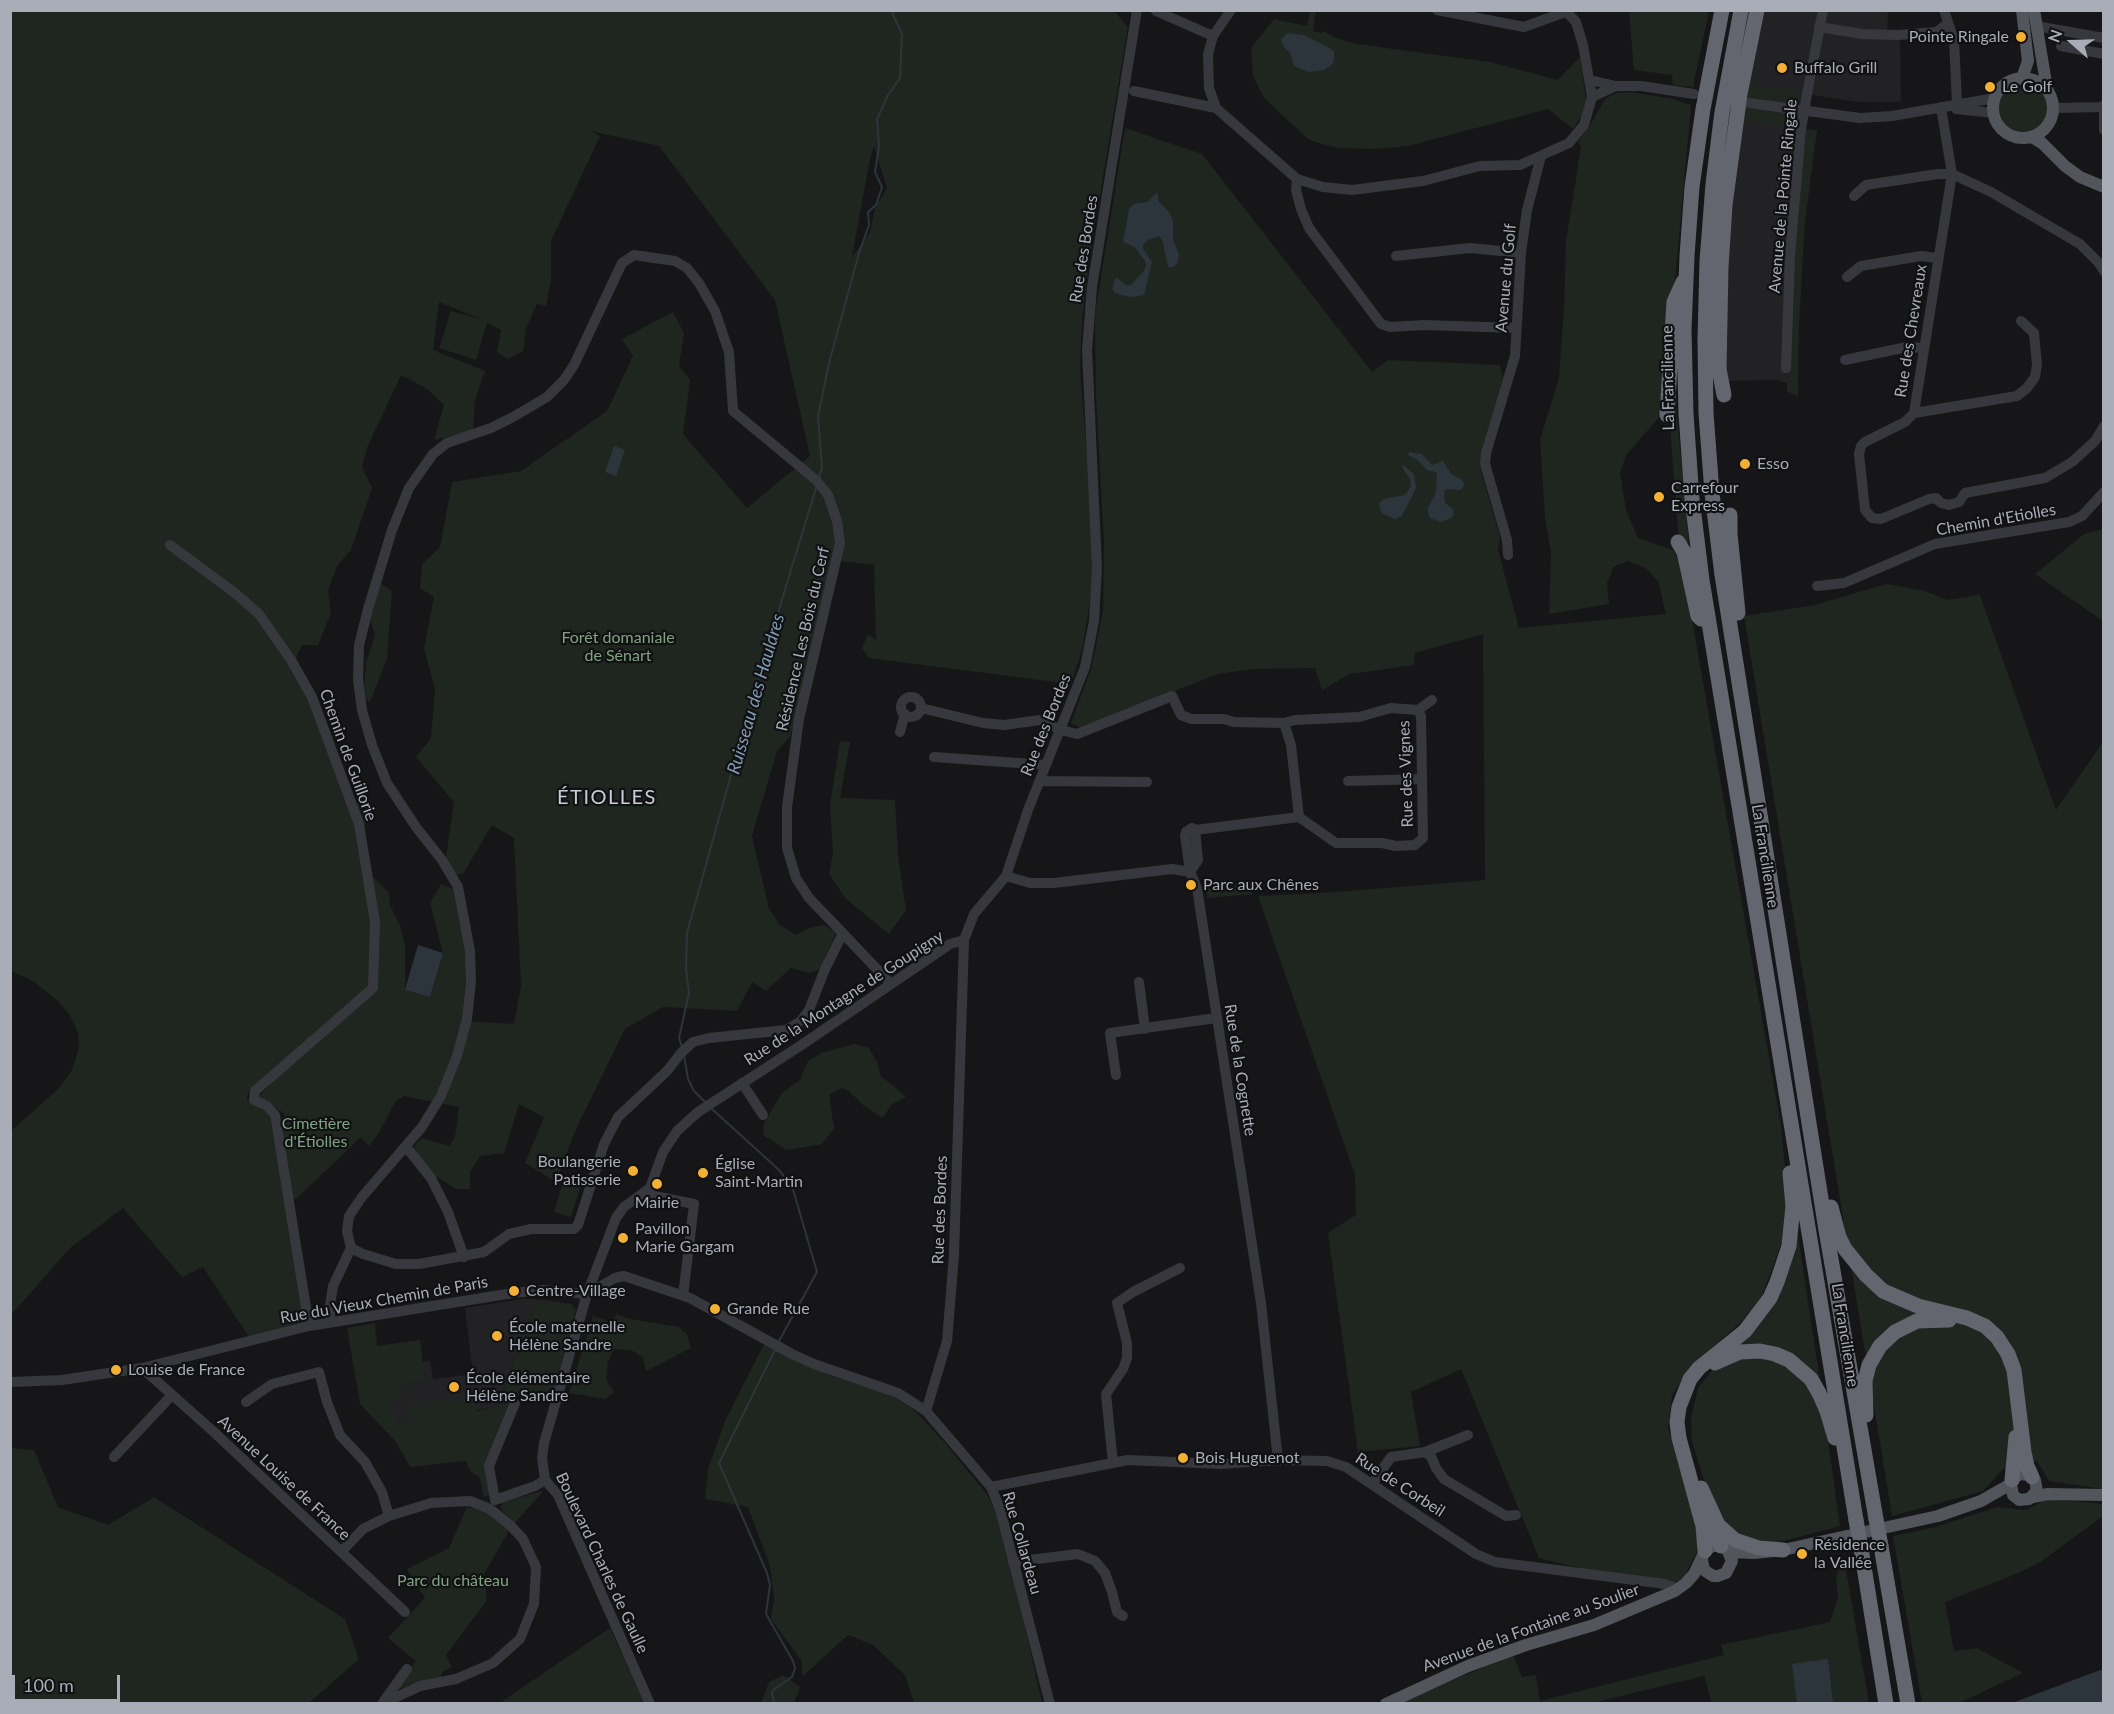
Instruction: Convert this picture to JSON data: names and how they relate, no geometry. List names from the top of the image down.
{
  "streets": {
    "highway": ["La Francilienne"],
    "main road": ["Avenue de la Fontaine au Soulier"],
    "street": [
      "Avenue de la Pointe Ringale",
      "Rue des Bordes",
      "Avenue du Golf",
      "Rue des Chevreaux",
      "Chemin d'Etiolles",
      "Résidence Les Bois du Cerf",
      "Chemin de Guillorie",
      "Rue des Vignes",
      "Rue de la Montagne de Goupigny",
      "Rue de la Cognette",
      "Rue du Vieux Chemin de Paris",
      "Avenue Louise de France",
      "Rue de Corbeil",
      "Rue Collardeau",
      "Boulevard Charles de Gaulle"
    ]
  },
  "crossings": [
    ["Rue des Bordes", "Rue de la Montagne de Goupigny"],
    ["Rue des Bordes", "Rue Collardeau"],
    ["Résidence Les Bois du Cerf", "Rue de la Montagne de Goupigny"],
    ["Résidence Les Bois du Cerf", "Rue du Vieux Chemin de Paris"],
    ["Chemin de Guillorie", "Rue du Vieux Chemin de Paris"],
    ["Rue de la Montagne de Goupigny", "Boulevard Charles de Gaulle"],
    ["Rue de la Cognette", "Rue de Corbeil"],
    ["Rue du Vieux Chemin de Paris", "Avenue Louise de France"],
    ["Rue du Vieux Chemin de Paris", "Boulevard Charles de Gaulle"],
    ["Rue de Corbeil", "Rue Collardeau"],
    ["Rue de Corbeil", "Avenue de la Fontaine au Soulier"]
  ],
  "districts": ["ÉTIOLLES"],
  "water": ["Ruisseau des Hauldres"],
  "parks": ["Forêt domaniale de Sénart", "Cimetière d'Étiolles", "Parc du château"],
  "places": [
    "Pointe Ringale",
    "Buffalo Grill",
    "Le Golf",
    "Esso",
    "Carrefour Express",
    "Parc aux Chênes",
    "Boulangerie Patisserie",
    "Église Saint-Martin",
    "Mairie",
    "Pavillon Marie Gargam",
    "Centre-Village",
    "Grande Rue",
    "École maternelle Hélène Sandre",
    "Louise de France",
    "École élémentaire Hélène Sandre",
    "Bois Huguenot",
    "Résidence la Vallée"
  ],
  "scale_bar": "100 m",
  "north": "left"
}
